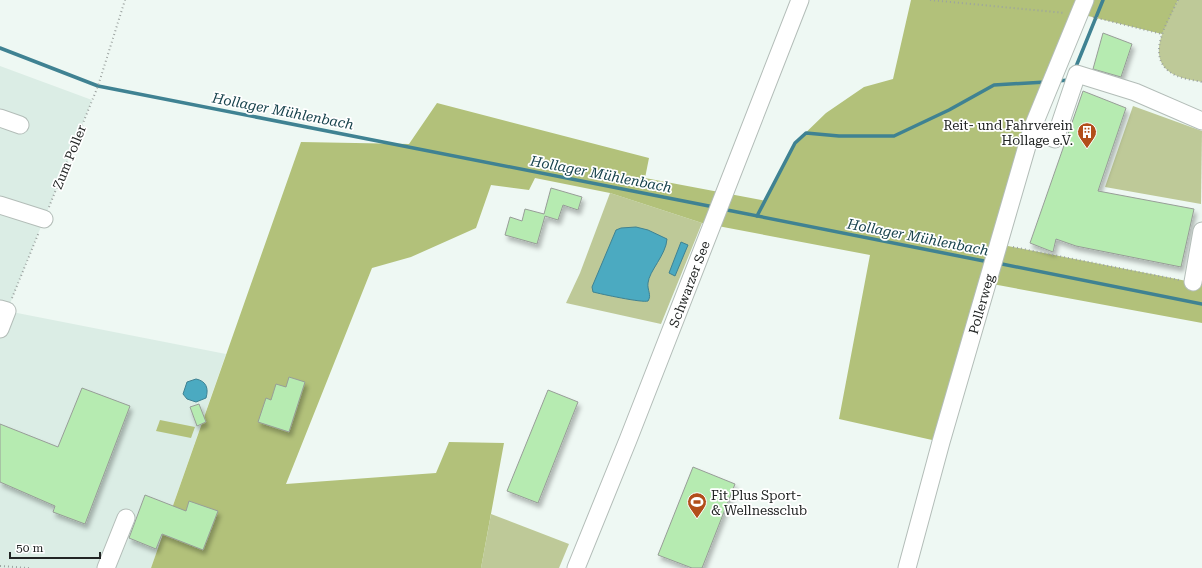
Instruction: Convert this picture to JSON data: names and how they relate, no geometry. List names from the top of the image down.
{
  "streets": {
    "street": ["Schwarzer See", "Pollerweg"],
    "path": ["Zum Poller"]
  },
  "water": ["Hollager Mühlenbach"],
  "places": {
    "building": ["Reit- und Fahrverein Hollage e.V."],
    "sports": ["Fit Plus Sport- & Wellnessclub"]
  },
  "scale_bar": "50 m"
}
